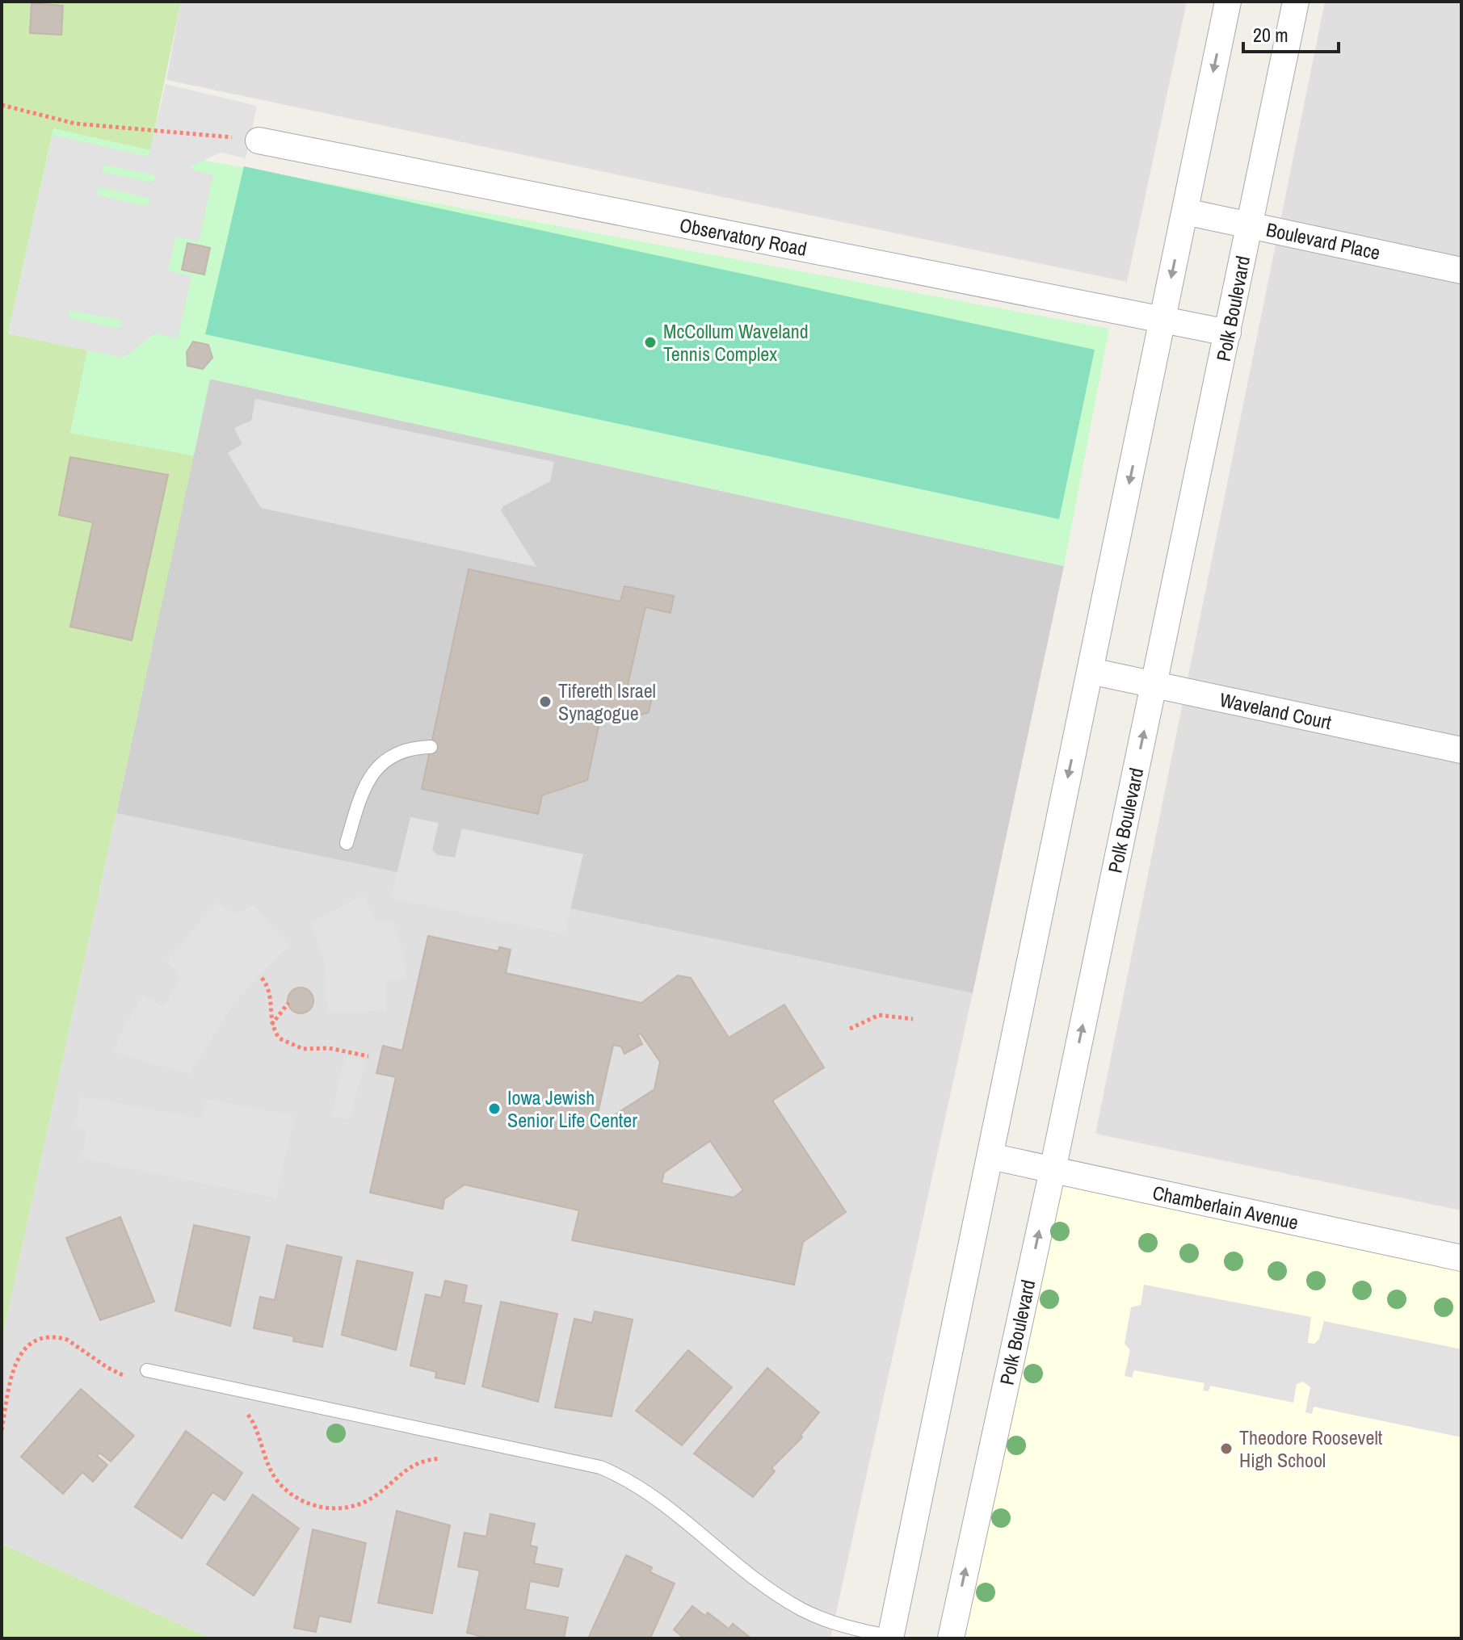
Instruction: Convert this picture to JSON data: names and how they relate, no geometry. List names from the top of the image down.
{
  "streets": {
    "street": [
      "Observatory Road",
      "Boulevard Place",
      "Polk Boulevard",
      "Waveland Court",
      "Chamberlain Avenue"
    ]
  },
  "crossings": [
    ["Observatory Road", "Polk Boulevard"],
    ["Boulevard Place", "Polk Boulevard"],
    ["Polk Boulevard", "Waveland Court"],
    ["Polk Boulevard", "Chamberlain Avenue"]
  ],
  "places": [
    "McCollum Waveland Tennis Complex",
    "Tifereth Israel Synagogue",
    "Iowa Jewish Senior Life Center",
    "Theodore Roosevelt High School"
  ],
  "scale_bar": "20 m"
}
